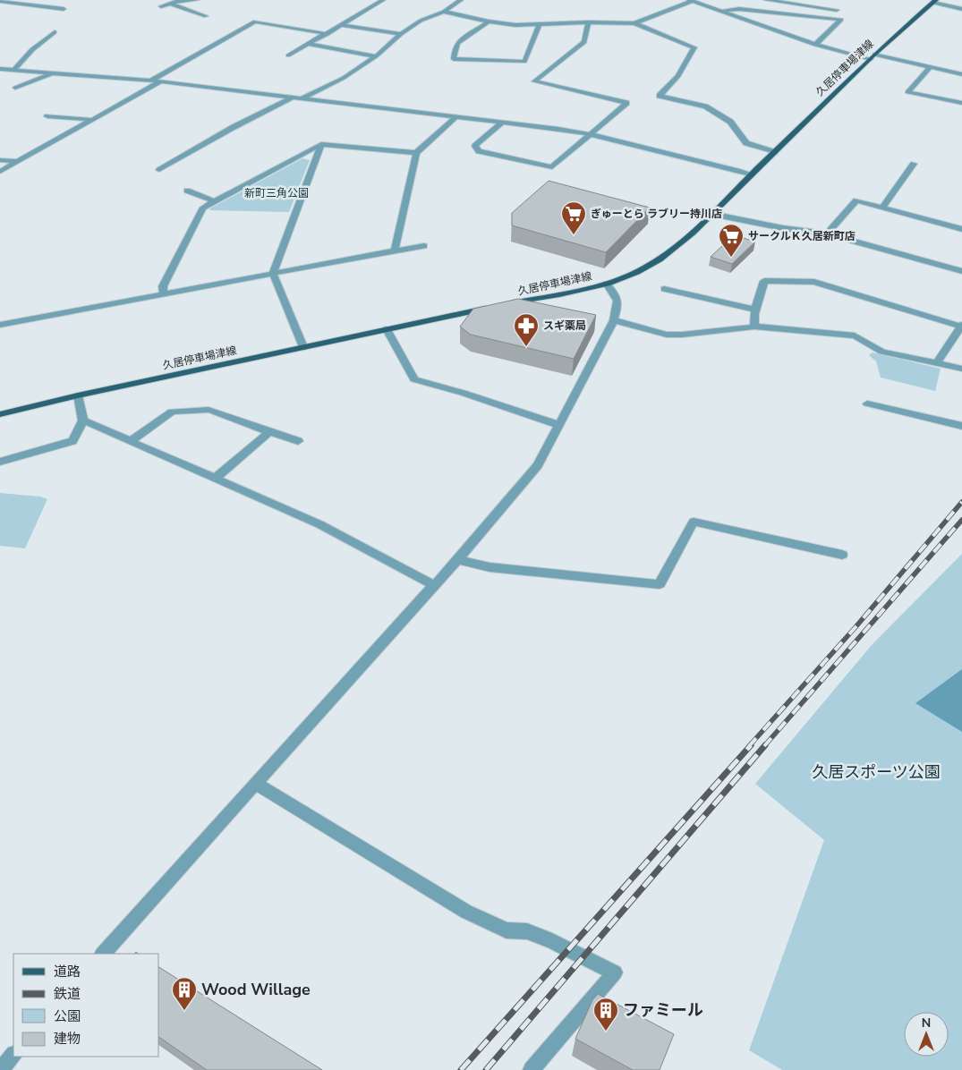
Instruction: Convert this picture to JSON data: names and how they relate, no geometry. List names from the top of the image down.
{
  "streets": {
    "main road": ["久居停車場津線"]
  },
  "parks": ["新町三角公園", "久居スポーツ公園"],
  "places": {
    "supermarket": ["ぎゅーとら ラブリー持川店", "サークルＫ久居新町店"],
    "pharmacy": ["スギ薬局"],
    "building": ["Wood Willage", "ファミール"]
  },
  "legend": [
    "道路",
    "鉄道",
    "公園",
    "建物"
  ],
  "north": "top"
}
